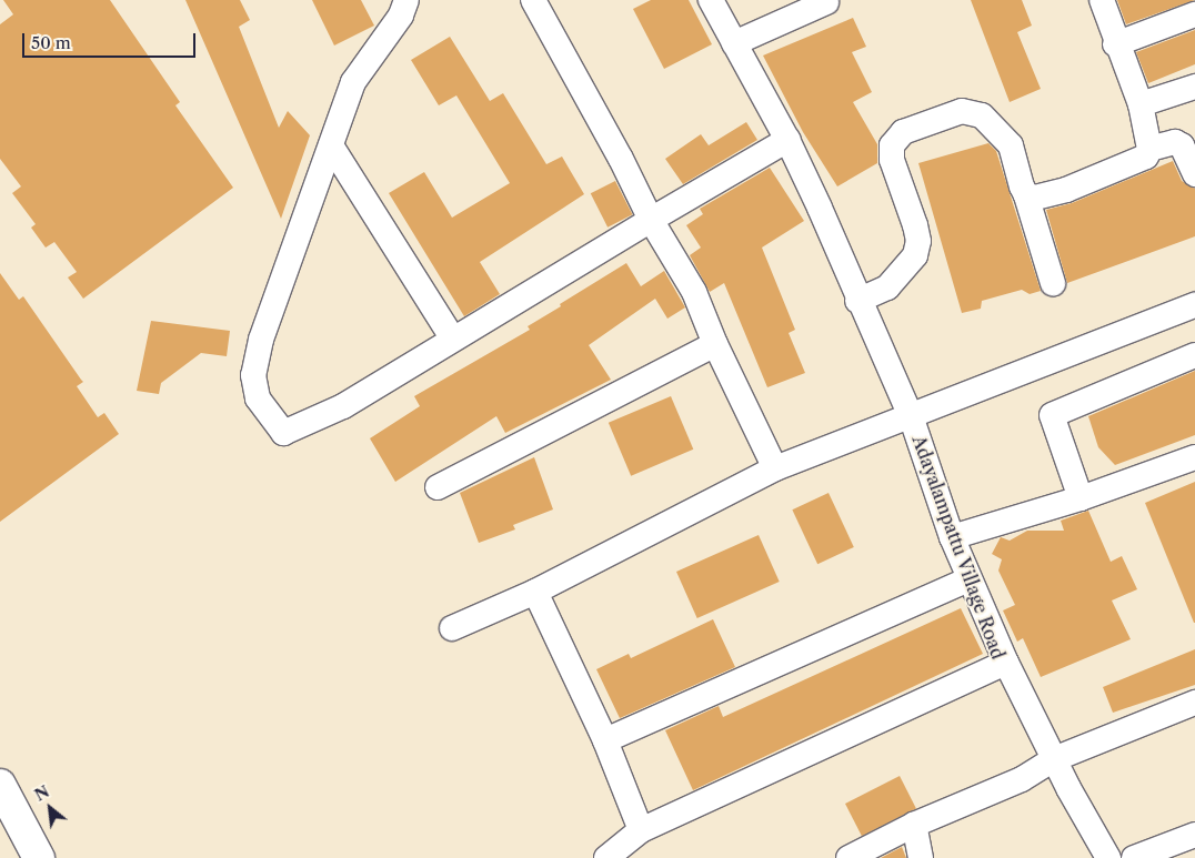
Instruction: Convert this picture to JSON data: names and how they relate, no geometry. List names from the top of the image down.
{
  "streets": {
    "street": ["Adayalampattu Village Road"]
  },
  "scale_bar": "50 m",
  "north": "top left"
}
